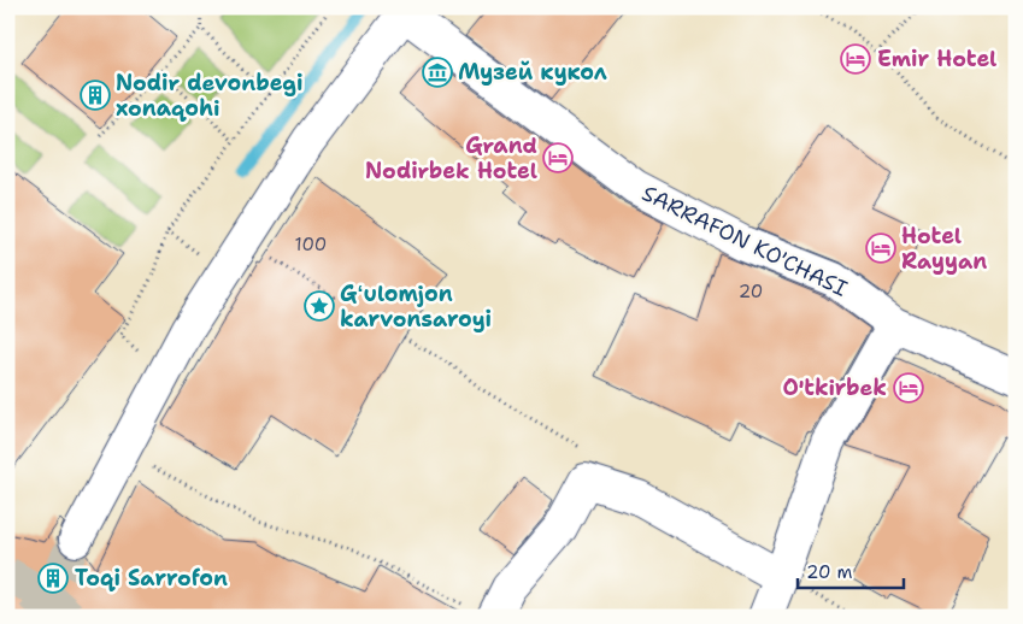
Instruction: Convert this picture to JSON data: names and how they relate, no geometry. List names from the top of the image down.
{
  "streets": {
    "street": ["SARRAFON KO'CHASI"]
  },
  "places": {
    "hotel": [
      "Emir Hotel",
      "Grand Nodirbek Hotel",
      "Hotel Rayyan",
      "O'tkirbek"
    ],
    "museum": ["Музей кукол"],
    "building": ["Nodir devonbegi xonaqohi", "Toqi Sarrofon"],
    "place": ["Gʻulomjon karvonsaroyi"]
  },
  "house_numbers": ["100", "20"],
  "scale_bar": "20 m"
}
